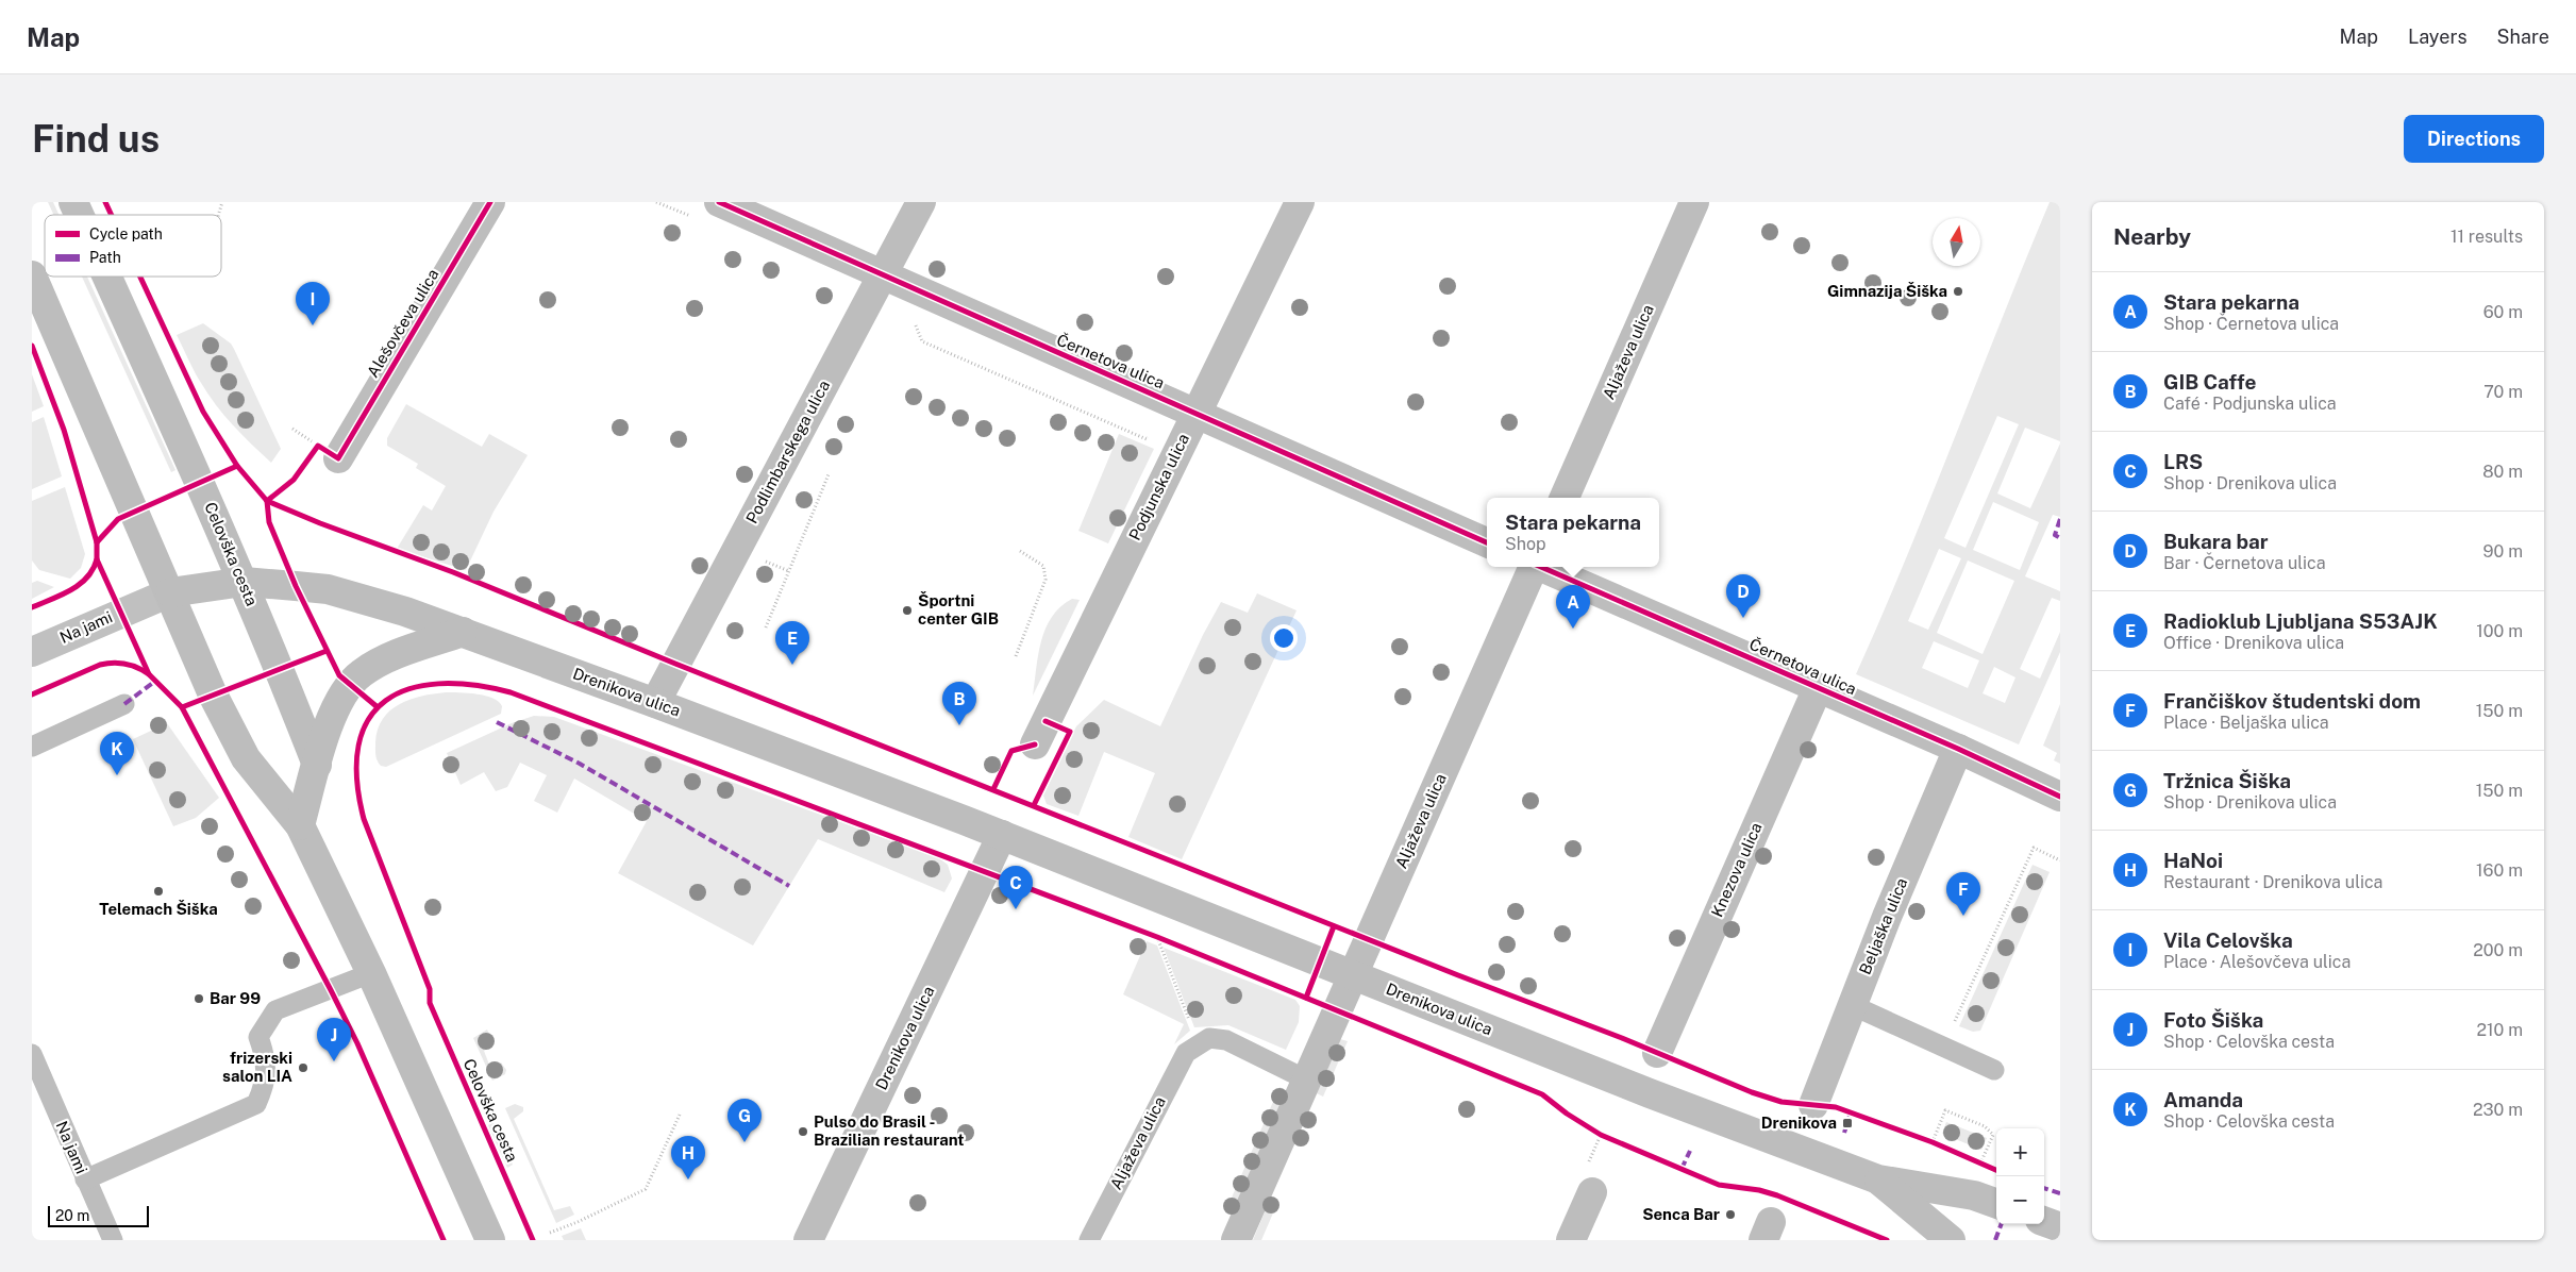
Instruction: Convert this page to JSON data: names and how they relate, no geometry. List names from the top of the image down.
{
  "streets": {
    "street": [
      "Alešovčeva ulica",
      "Aljaževa ulica",
      "Černetova ulica",
      "Podlimbarskega ulica",
      "Podjunska ulica",
      "Celovška cesta",
      "Na jami",
      "Drenikova ulica",
      "Knezova ulica",
      "Beljaška ulica"
    ]
  },
  "crossings": [
    ["Aljaževa ulica", "Drenikova ulica"],
    ["Černetova ulica", "Podlimbarskega ulica"],
    ["Černetova ulica", "Podjunska ulica"],
    ["Černetova ulica", "Knezova ulica"],
    ["Černetova ulica", "Beljaška ulica"],
    ["Podlimbarskega ulica", "Drenikova ulica"],
    ["Celovška cesta", "Drenikova ulica"],
    ["Na jami", "Drenikova ulica"]
  ],
  "places": {
    "other": [
      "Gimnazija Šiška",
      "Športni center GIB",
      "Telemach Šiška",
      "Bar 99",
      "frizerski salon LIA",
      "Pulso do Brasil - Brazilian restaurant",
      "Senca Bar"
    ],
    "transit": ["Drenikova"]
  },
  "legend": ["Cycle path", "Path"],
  "scale_bar": "20 m",
  "north": "top",
  "page": {
    "header": "Map",
    "nav": ["Map", "Layers", "Share"],
    "buttons": "Directions",
    "title": "Find us",
    "heading": ["Nearby", "11 results"],
    "list": [
      {
        "mark": "A",
        "name": "Stara pekarna",
        "note": "Shop · Černetova ulica",
        "value": "60 m"
      },
      {
        "mark": "B",
        "name": "GIB Caffe",
        "note": "Café · Podjunska ulica",
        "value": "70 m"
      },
      {
        "mark": "C",
        "name": "LRS",
        "note": "Shop · Drenikova ulica",
        "value": "80 m"
      },
      {
        "mark": "D",
        "name": "Bukara bar",
        "note": "Bar · Černetova ulica",
        "value": "90 m"
      },
      {
        "mark": "E",
        "name": "Radioklub Ljubljana S53AJK",
        "note": "Office · Drenikova ulica",
        "value": "100 m"
      },
      {
        "mark": "F",
        "name": "Frančiškov študentski dom",
        "note": "Place · Beljaška ulica",
        "value": "150 m"
      },
      {
        "mark": "G",
        "name": "Tržnica Šiška",
        "note": "Shop · Drenikova ulica",
        "value": "150 m"
      },
      {
        "mark": "H",
        "name": "HaNoi",
        "note": "Restaurant · Drenikova ulica",
        "value": "160 m"
      },
      {
        "mark": "I",
        "name": "Vila Celovška",
        "note": "Place · Alešovčeva ulica",
        "value": "200 m"
      },
      {
        "mark": "J",
        "name": "Foto Šiška",
        "note": "Shop · Celovška cesta",
        "value": "210 m"
      },
      {
        "mark": "K",
        "name": "Amanda",
        "note": "Shop · Celovška cesta",
        "value": "230 m"
      }
    ],
    "pins": [
      "I",
      "D",
      "A",
      "E",
      "B",
      "K",
      "C",
      "F",
      "J",
      "G",
      "H"
    ],
    "popup": ["Stara pekarna", "Shop"],
    "map_buttons": ["+", "−"],
    "scale": "20 m"
  }
}
